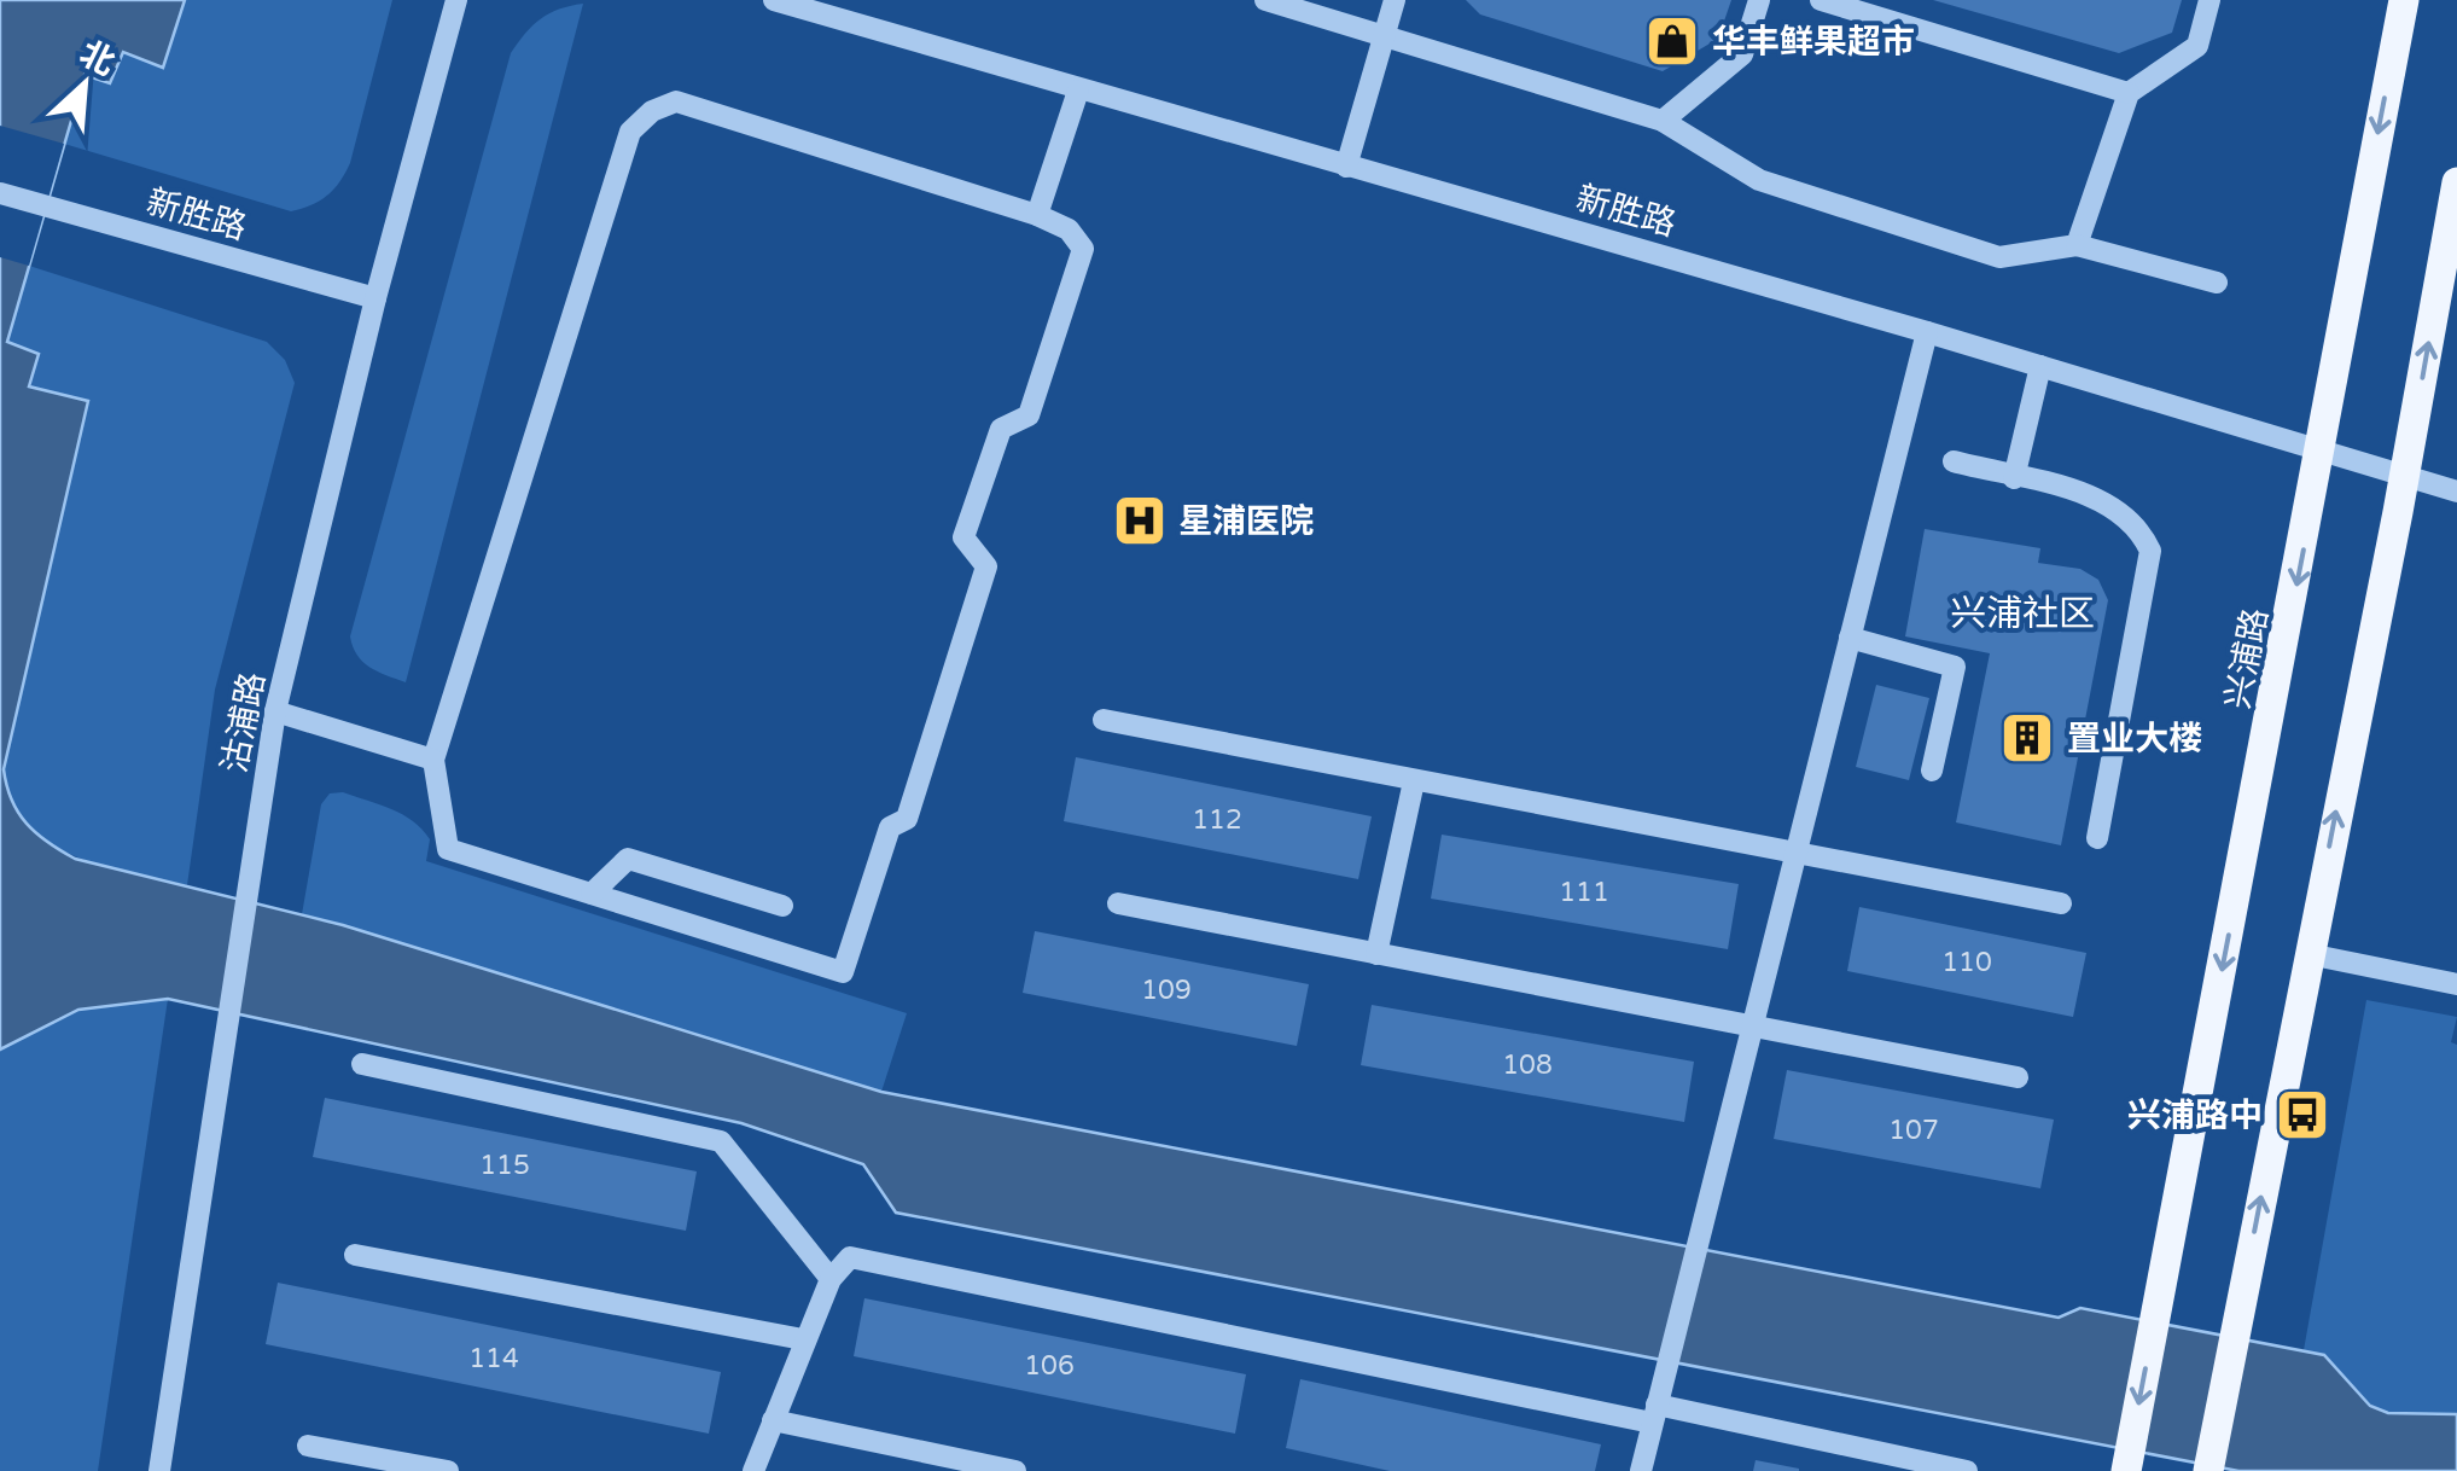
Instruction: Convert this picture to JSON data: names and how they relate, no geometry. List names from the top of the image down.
{
  "streets": {
    "main road": ["兴浦路"],
    "street": ["新胜路", "沽浦路"]
  },
  "crossings": [
    ["新胜路", "兴浦路"],
    ["新胜路", "沽浦路"]
  ],
  "districts": ["兴浦社区"],
  "places": {
    "shop": ["华丰鲜果超市"],
    "hospital": ["星浦医院"],
    "building": ["置业大楼"],
    "bus stop": ["兴浦路中"]
  },
  "house_numbers": [
    "112",
    "111",
    "110",
    "109",
    "108",
    "107",
    "115",
    "114",
    "106"
  ],
  "north": "top right"
}
